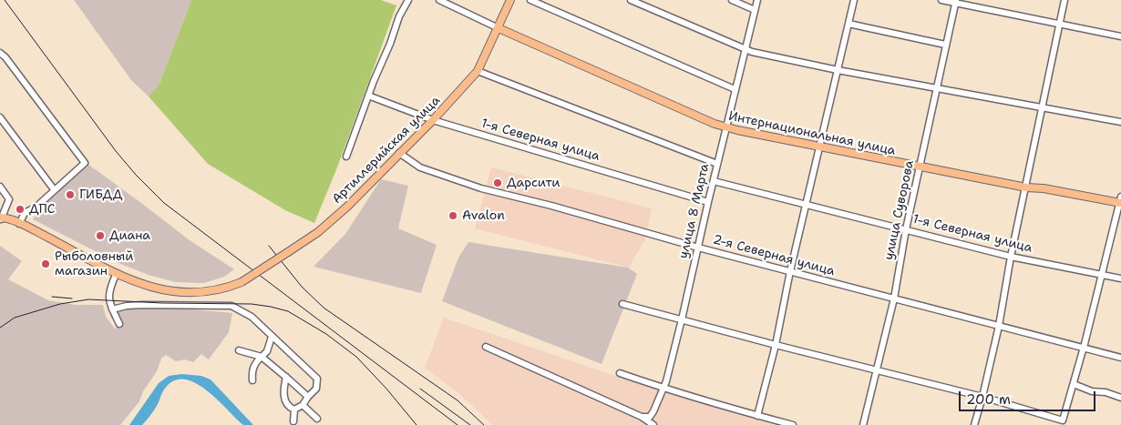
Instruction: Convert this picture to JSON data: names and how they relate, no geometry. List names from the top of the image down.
{
  "streets": {
    "main road": ["Интернациональная улица", "Артиллерийская улица"],
    "street": [
      "1-я Северная улица",
      "улица Суворова",
      "улица 8 Марта",
      "2-я Северная улица"
    ]
  },
  "crossings": [
    ["Интернациональная улица", "Артиллерийская улица"],
    ["Интернациональная улица", "улица Суворова"],
    ["Интернациональная улица", "улица 8 Марта"],
    ["1-я Северная улица", "Артиллерийская улица"],
    ["1-я Северная улица", "улица Суворова"],
    ["1-я Северная улица", "улица 8 Марта"],
    ["Артиллерийская улица", "2-я Северная улица"],
    ["улица Суворова", "2-я Северная улица"],
    ["улица 8 Марта", "2-я Северная улица"]
  ],
  "places": [
    "Дарсити",
    "ГИБДД",
    "ДПС",
    "Avalon",
    "Диана",
    "Рыболовный магазин"
  ],
  "scale_bar": "200 m"
}
